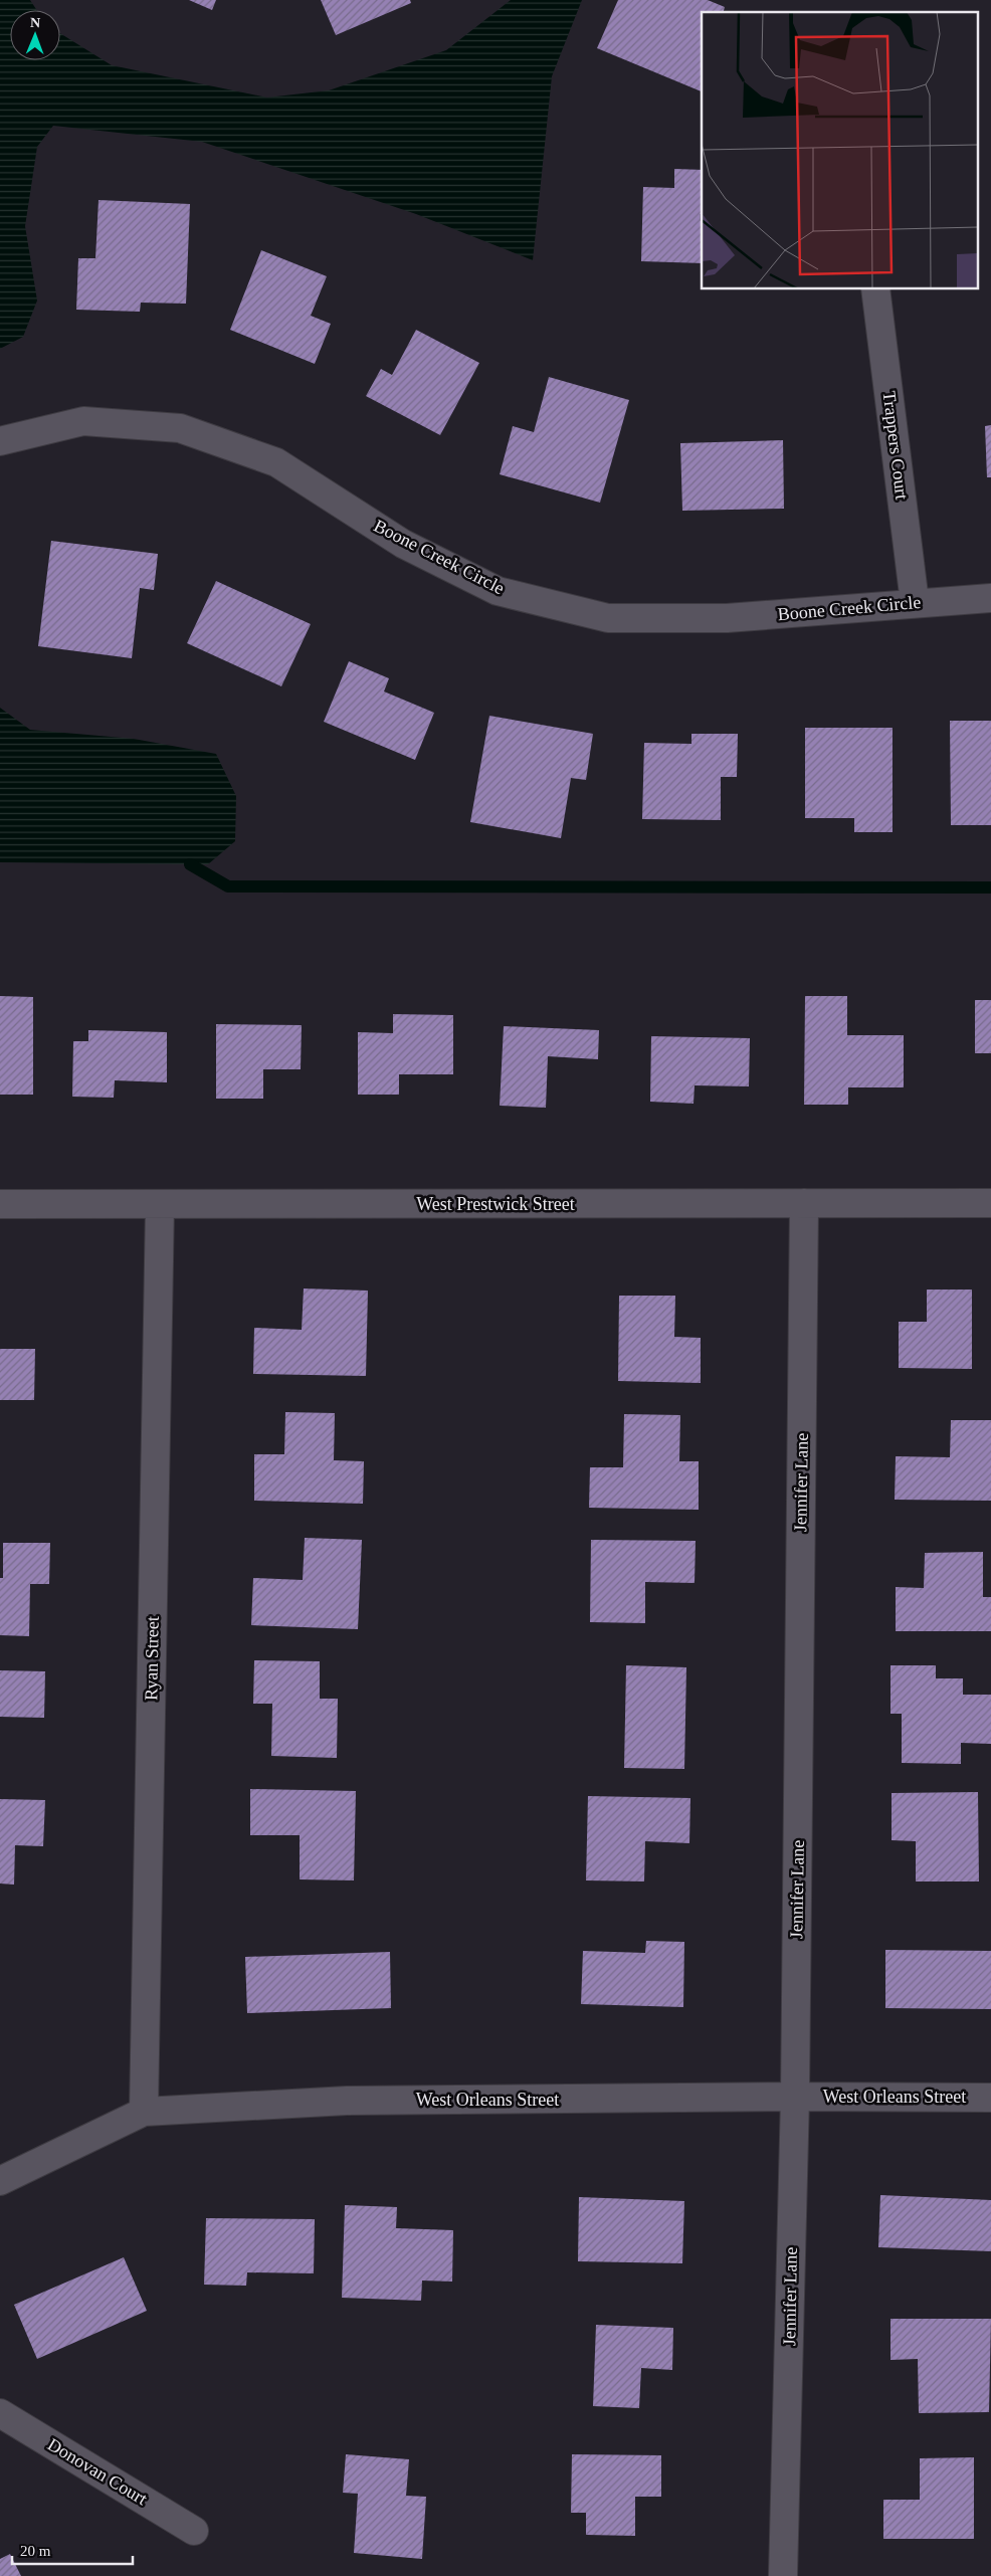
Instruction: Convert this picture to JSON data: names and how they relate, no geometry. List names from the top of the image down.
{
  "streets": {
    "street": [
      "Trappers Court",
      "Boone Creek Circle",
      "West Prestwick Street",
      "Jennifer Lane",
      "Ryan Street",
      "West Orleans Street",
      "Donovan Court"
    ]
  },
  "crossings": [
    ["Trappers Court", "Boone Creek Circle"],
    ["West Prestwick Street", "Jennifer Lane"],
    ["West Prestwick Street", "Ryan Street"],
    ["Jennifer Lane", "West Orleans Street"],
    ["Ryan Street", "West Orleans Street"]
  ],
  "scale_bar": "20 m",
  "north": "top"
}
